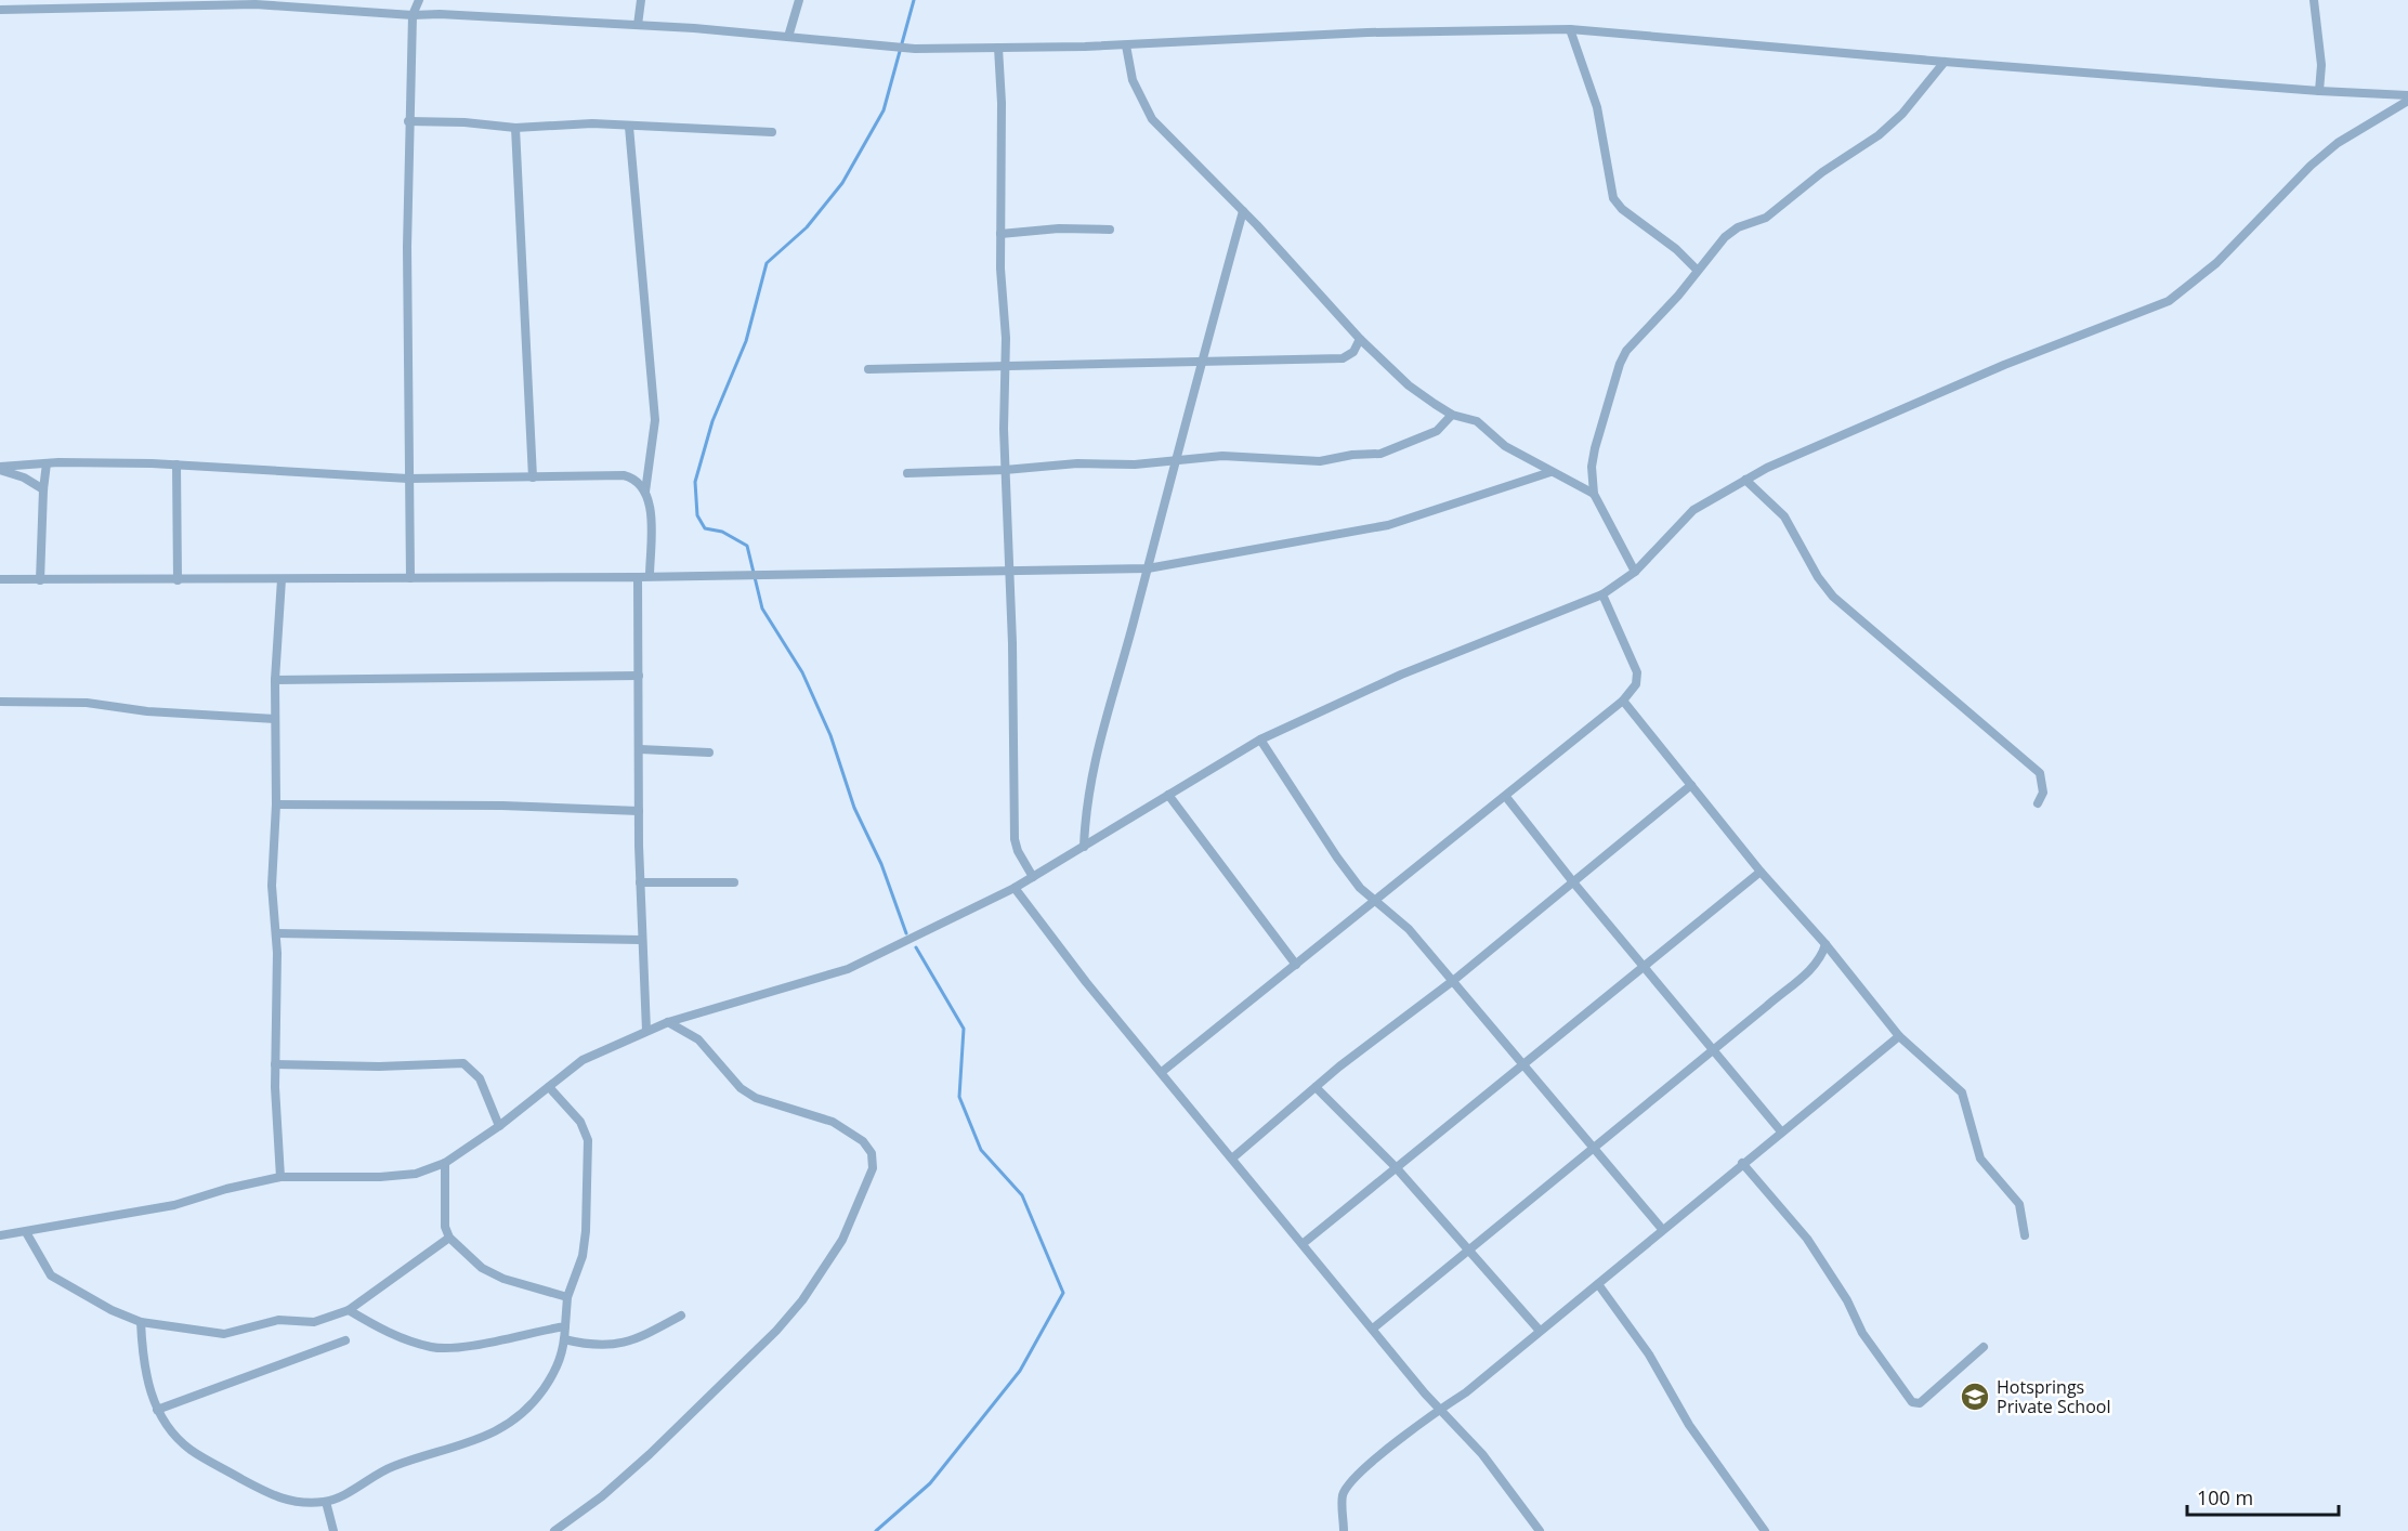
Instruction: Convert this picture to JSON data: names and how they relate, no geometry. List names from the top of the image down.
{
  "places": {
    "school or university": ["Hotsprings Private School"]
  },
  "scale_bar": "100 m"
}
